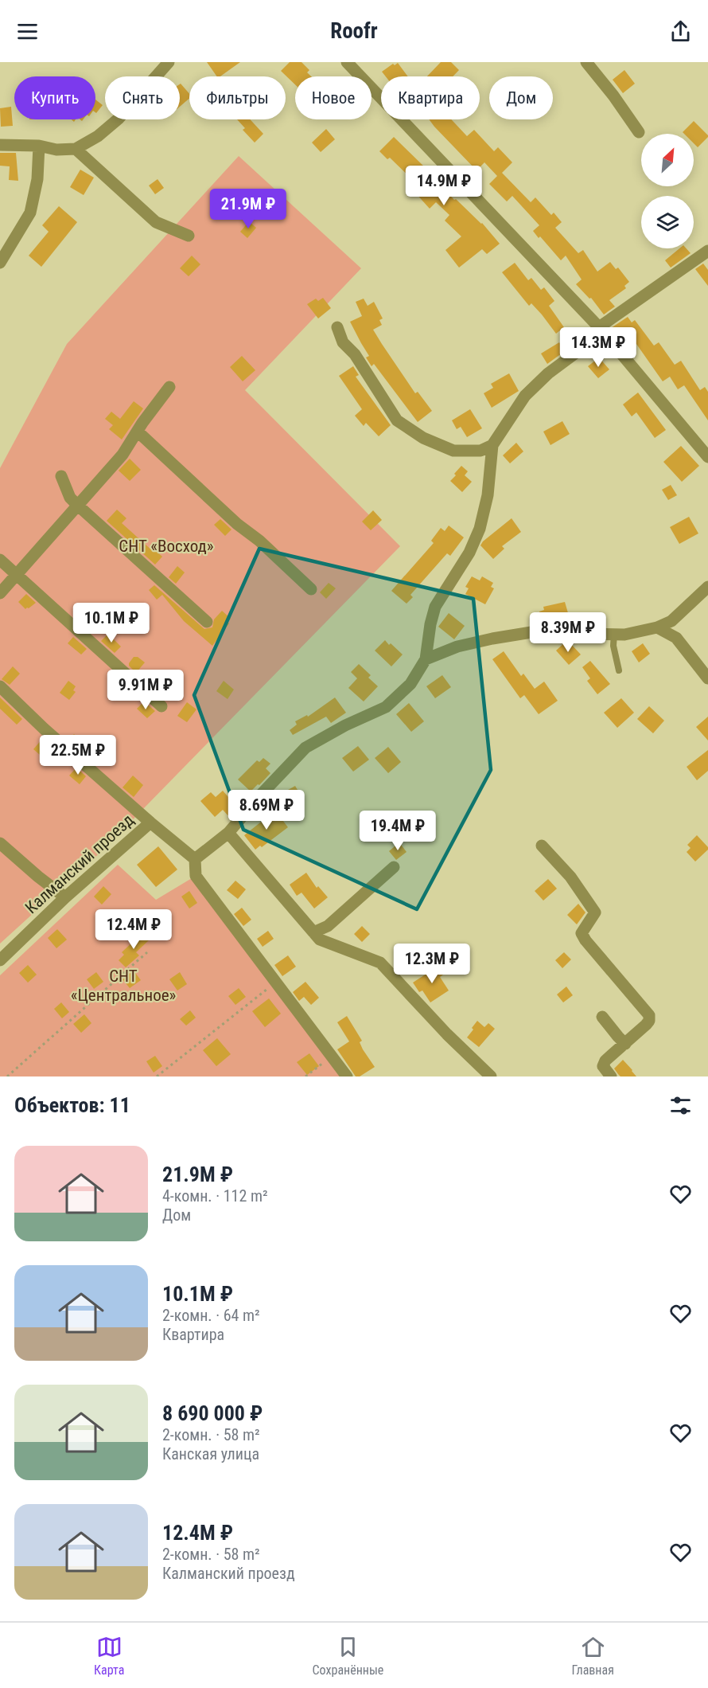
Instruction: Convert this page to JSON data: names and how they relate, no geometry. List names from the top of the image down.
{
  "streets": {
    "street": ["Калманский проезд"]
  },
  "parks": ["СНТ «Восход»", "СНТ «Центральное»"],
  "north": "top right",
  "page": {
    "header": "Roofr",
    "chip": [
      "Купить",
      "Снять",
      "Фильтры",
      "Новое",
      "Квартира",
      "Дом"
    ],
    "price": [
      "14.9M ₽",
      "21.9M ₽",
      "14.3M ₽",
      "10.1M ₽",
      "8.39M ₽",
      "9.91M ₽",
      "22.5M ₽",
      "8.69M ₽",
      "19.4M ₽",
      "12.4M ₽",
      "12.3M ₽"
    ],
    "heading": "Объектов: 11",
    "list": [
      {
        "name": "21.9M ₽",
        "note": "4-комн. · 112 m² · Дом"
      },
      {
        "name": "10.1M ₽",
        "note": "2-комн. · 64 m² · Квартира"
      },
      {
        "name": "8 690 000 ₽",
        "note": "2-комн. · 58 m² · Канская улица"
      },
      {
        "name": "12.4M ₽",
        "note": "2-комн. · 58 m² · Калманский проезд"
      }
    ],
    "tabs": ["Карта", "Сохранённые", "Главная"]
  }
}
